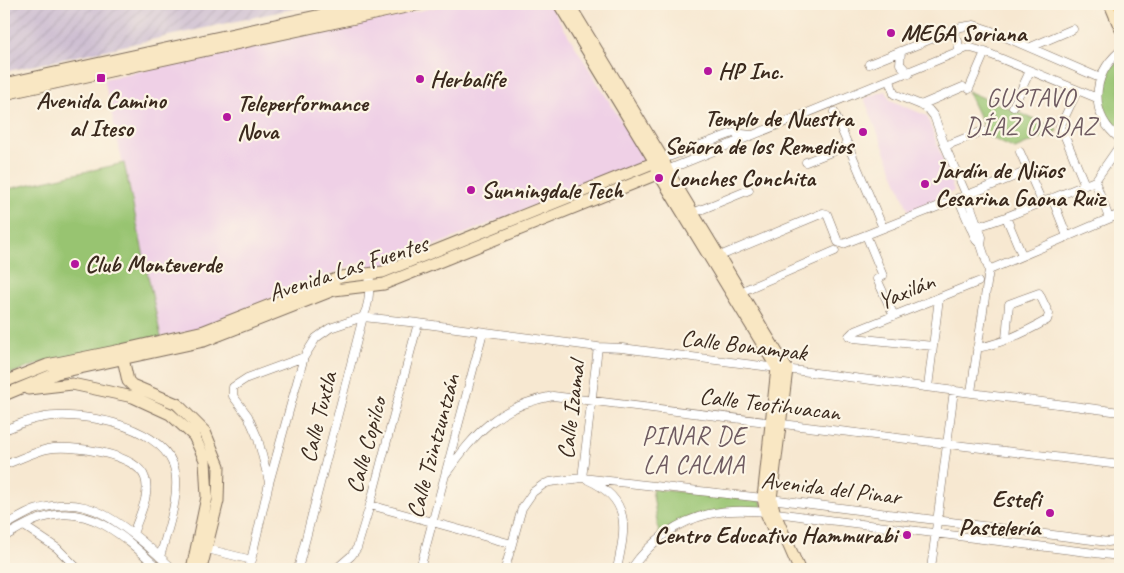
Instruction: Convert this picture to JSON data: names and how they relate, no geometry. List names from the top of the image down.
{
  "streets": {
    "street": [
      "Avenida Las Fuentes",
      "Yaxilán",
      "Calle Bonampak",
      "Calle Teotihuacan",
      "Calle Izamal",
      "Calle Tuxtla",
      "Calle Copilco",
      "Calle Tzintzuntzán",
      "Avenida del Pinar"
    ]
  },
  "crossings": [
    ["Avenida Las Fuentes", "Calle Tuxtla"],
    ["Calle Bonampak", "Calle Izamal"],
    ["Calle Bonampak", "Calle Tuxtla"],
    ["Calle Bonampak", "Calle Copilco"],
    ["Calle Bonampak", "Calle Tzintzuntzán"],
    ["Calle Teotihuacan", "Calle Izamal"],
    ["Calle Teotihuacan", "Calle Tzintzuntzán"],
    ["Calle Izamal", "Avenida del Pinar"]
  ],
  "districts": ["GUSTAVO DÍAZ ORDAZ", "PINAR DE LA CALMA"],
  "places": {
    "other": [
      "MEGA Soriana",
      "HP Inc.",
      "Herbalife",
      "Teleperformance Nova",
      "Templo de Nuestra Señora de los Remedios",
      "Lonches Conchita",
      "Jardín de Niños Cesarina Gaona Ruiz",
      "Sunningdale Tech",
      "Club Monteverde",
      "Estefi Pastelería",
      "Centro Educativo Hammurabi"
    ],
    "transit": ["Avenida Camino al Iteso"]
  }
}
